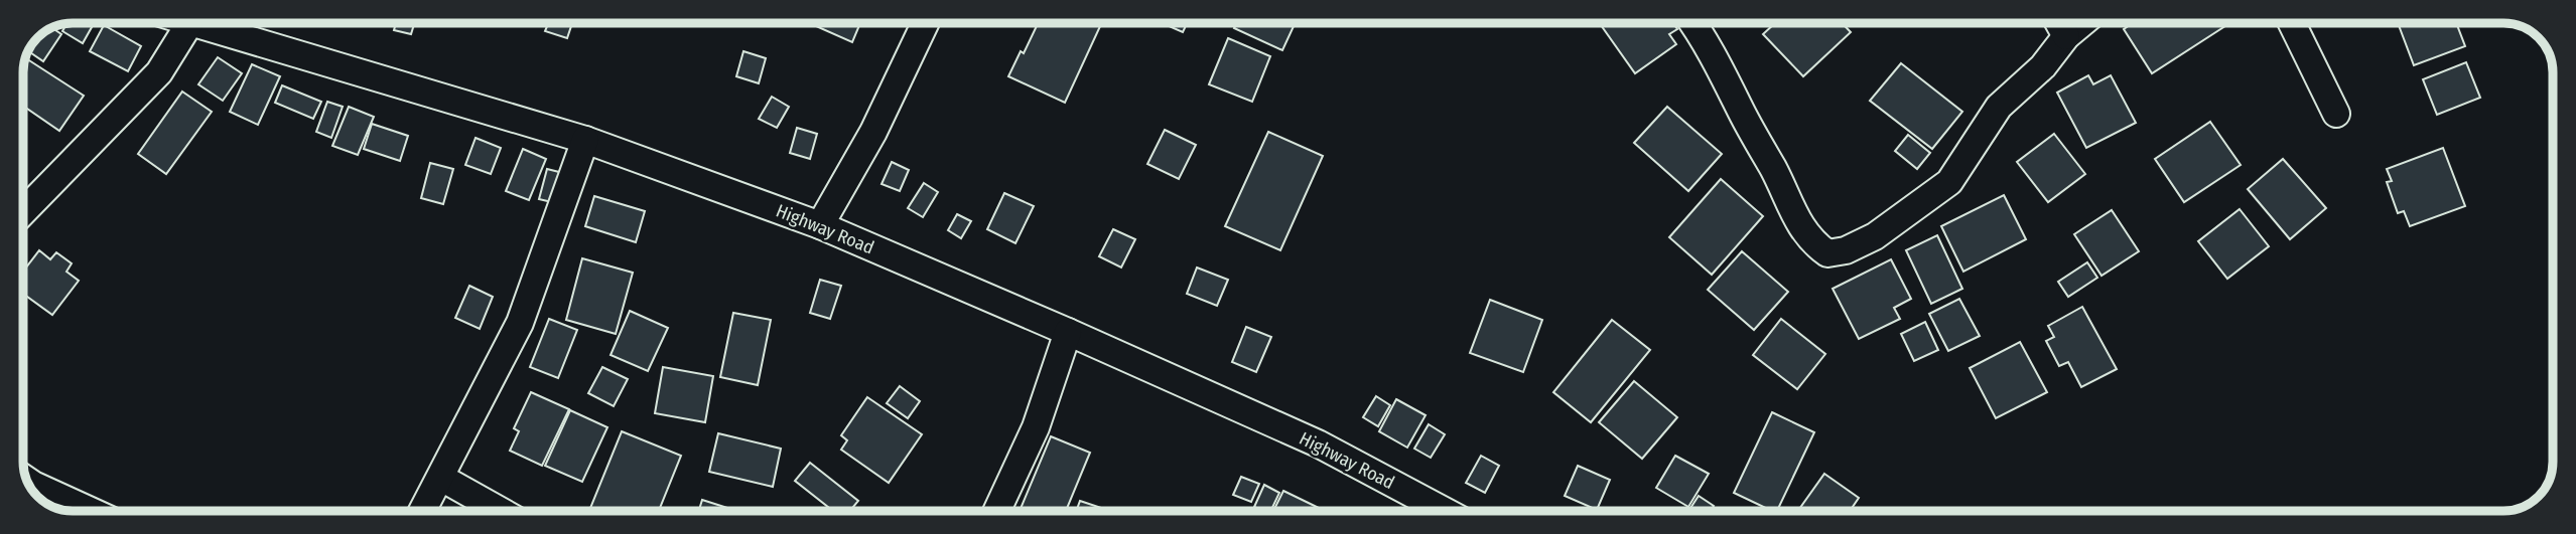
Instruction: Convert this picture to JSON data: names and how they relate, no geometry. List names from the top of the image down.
{
  "streets": {
    "street": ["Highway Road"]
  }
}
